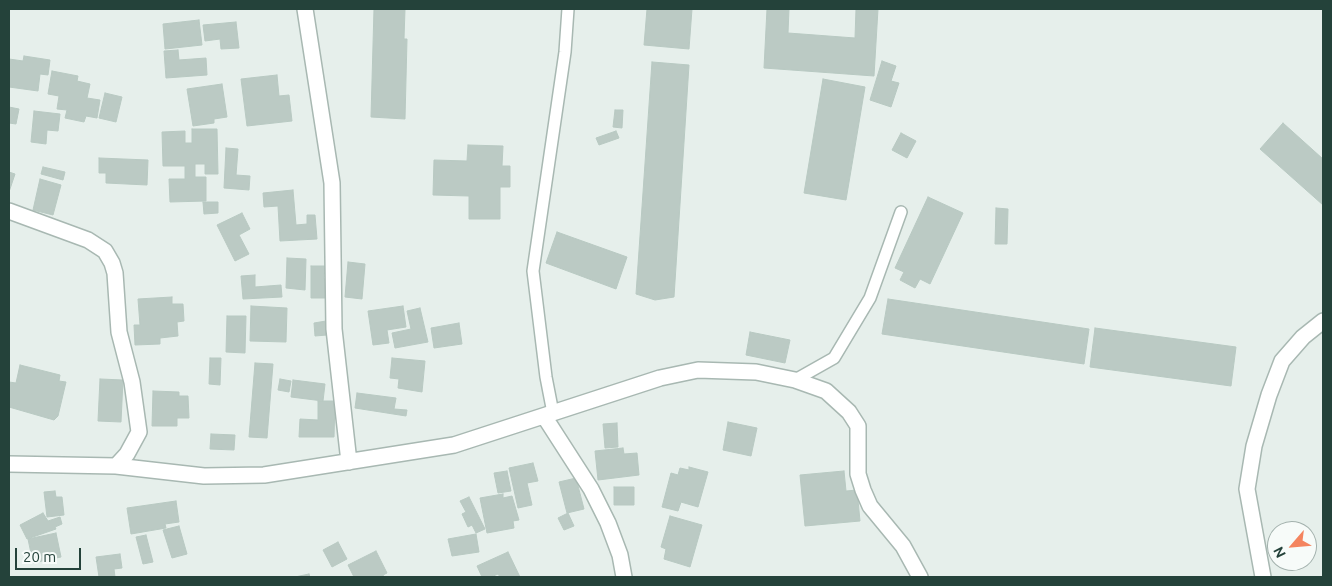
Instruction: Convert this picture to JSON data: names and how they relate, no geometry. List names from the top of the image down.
{
  "scale_bar": "20 m",
  "north": "bottom left"
}
